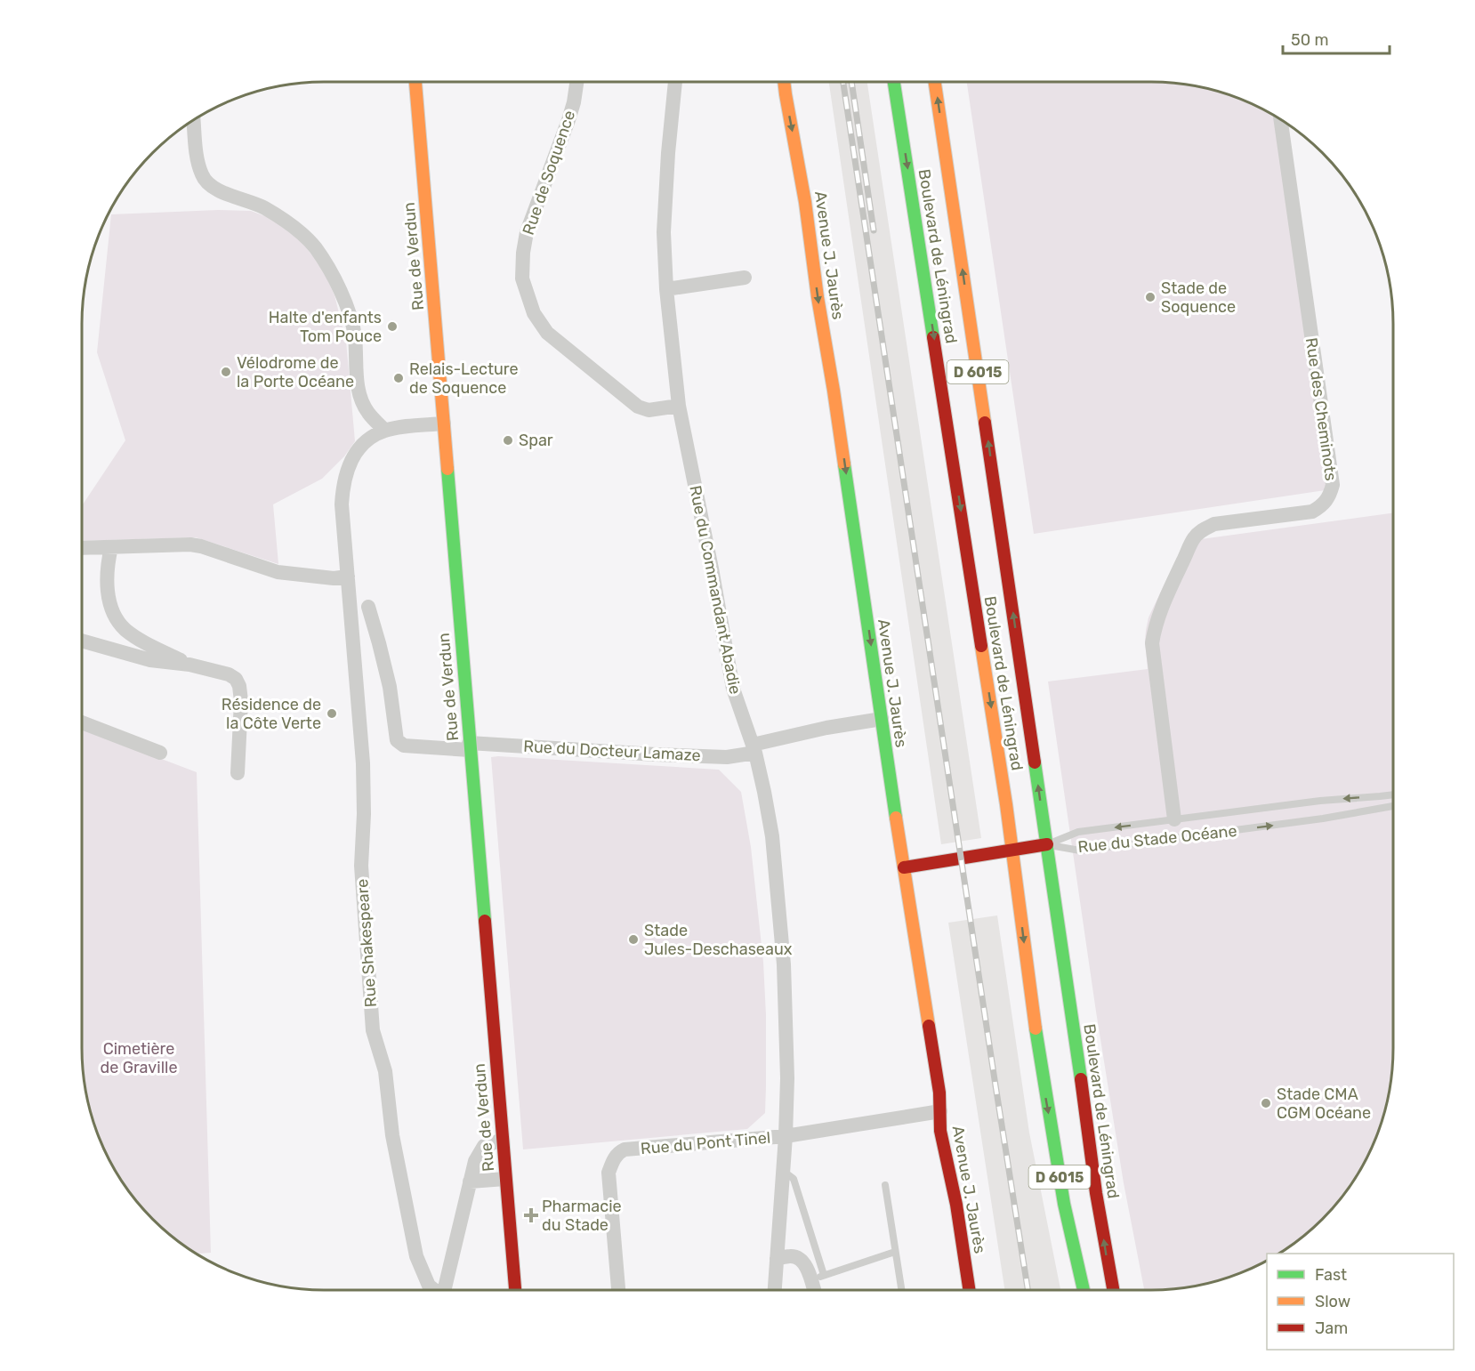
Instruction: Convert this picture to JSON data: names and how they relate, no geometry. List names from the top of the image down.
{
  "streets": {
    "main road": [
      "Avenue J. Jaurès",
      "Rue de Verdun",
      "Boulevard de Léningrad",
      "D 6015"
    ],
    "street": [
      "Rue de Soquence",
      "Rue des Cheminots",
      "Rue du Commandant Abadie",
      "Rue du Docteur Lamaze",
      "Rue Shakespeare",
      "Rue du Pont Tinel"
    ],
    "lane": ["Rue du Stade Océane"]
  },
  "crossings": [
    ["Rue de Soquence", "Rue du Commandant Abadie"],
    ["Avenue J. Jaurès", "Rue du Docteur Lamaze"],
    ["Avenue J. Jaurès", "Rue du Pont Tinel"],
    ["Rue de Verdun", "Rue du Docteur Lamaze"],
    ["Boulevard de Léningrad", "Rue du Stade Océane"],
    ["Rue des Cheminots", "Rue du Stade Océane"],
    ["Rue du Commandant Abadie", "Rue du Docteur Lamaze"],
    ["Rue du Commandant Abadie", "Rue du Pont Tinel"]
  ],
  "one_way": ["Avenue J. Jaurès"],
  "parks": ["Cimetière de Graville"],
  "places": {
    "other": [
      "Stade de Soquence",
      "Halte d'enfants Tom Pouce",
      "Vélodrome de la Porte Océane",
      "Relais-Lecture de Soquence",
      "Spar",
      "Résidence de la Côte Verte",
      "Stade Jules-Deschaseaux",
      "Stade CMA CGM Océane"
    ],
    "health": ["Pharmacie du Stade"]
  },
  "legend": ["Fast", "Slow", "Jam"],
  "scale_bar": "50 m"
}
